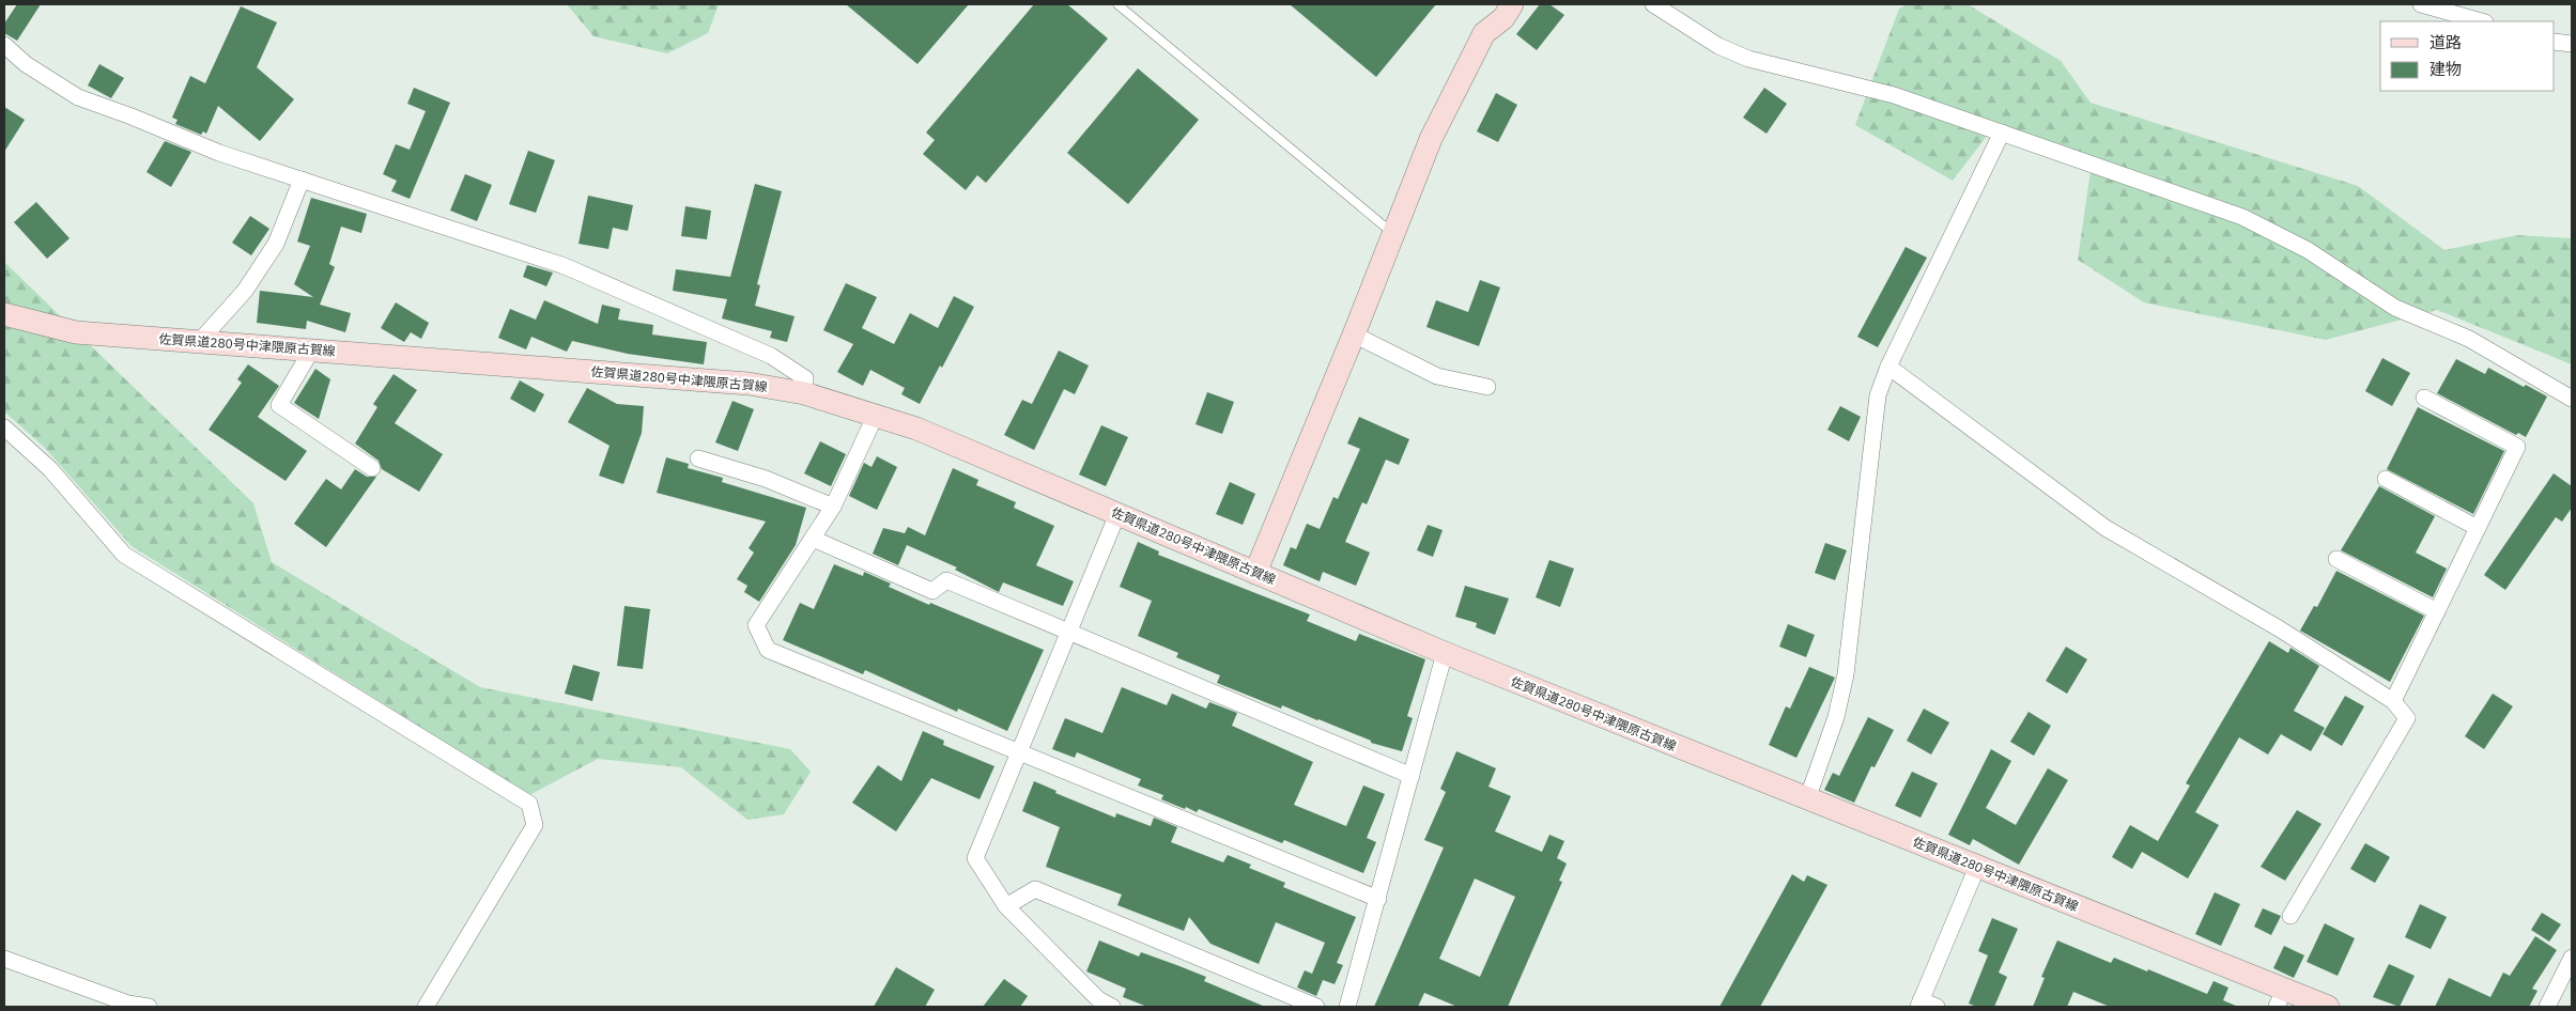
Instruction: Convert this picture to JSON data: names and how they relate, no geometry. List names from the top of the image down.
{
  "streets": {
    "main road": ["佐賀県道280号中津隈原古賀線"]
  },
  "legend": ["道路", "建物"]
}
